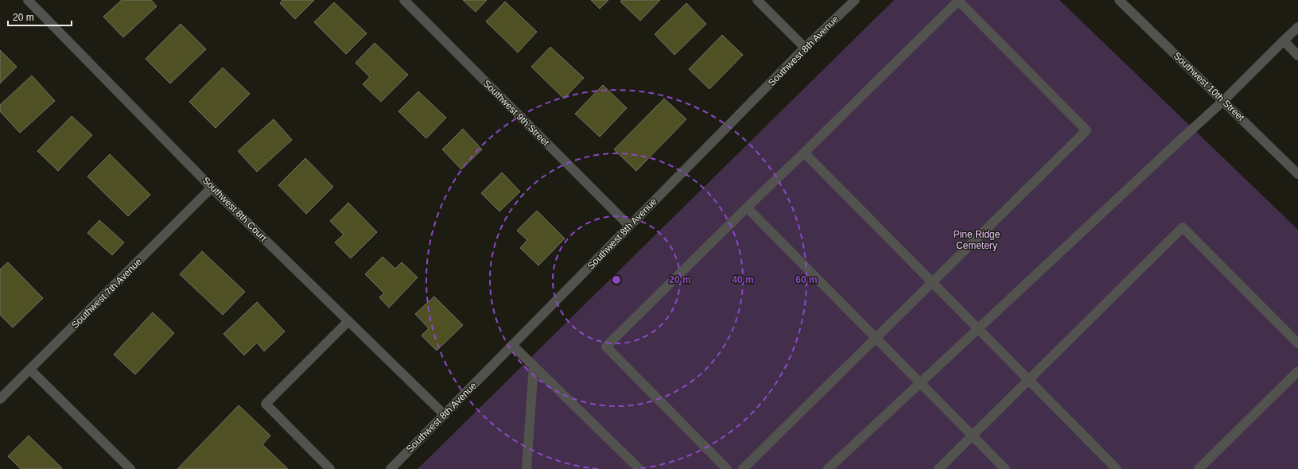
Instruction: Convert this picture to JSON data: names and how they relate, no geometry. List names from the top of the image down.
{
  "streets": {
    "street": [
      "Southwest 8th Avenue",
      "Southwest 10th Street",
      "Southwest 9th Street",
      "Southwest 8th Court",
      "Southwest 7th Avenue"
    ]
  },
  "crossings": [
    ["Southwest 8th Avenue", "Southwest 9th Street"],
    ["Southwest 8th Avenue", "Southwest 8th Court"],
    ["Southwest 8th Court", "Southwest 7th Avenue"]
  ],
  "parks": ["Pine Ridge Cemetery"],
  "scale_bar": "20 m",
  "rings": ["20 m", "40 m", "60 m"]
}
